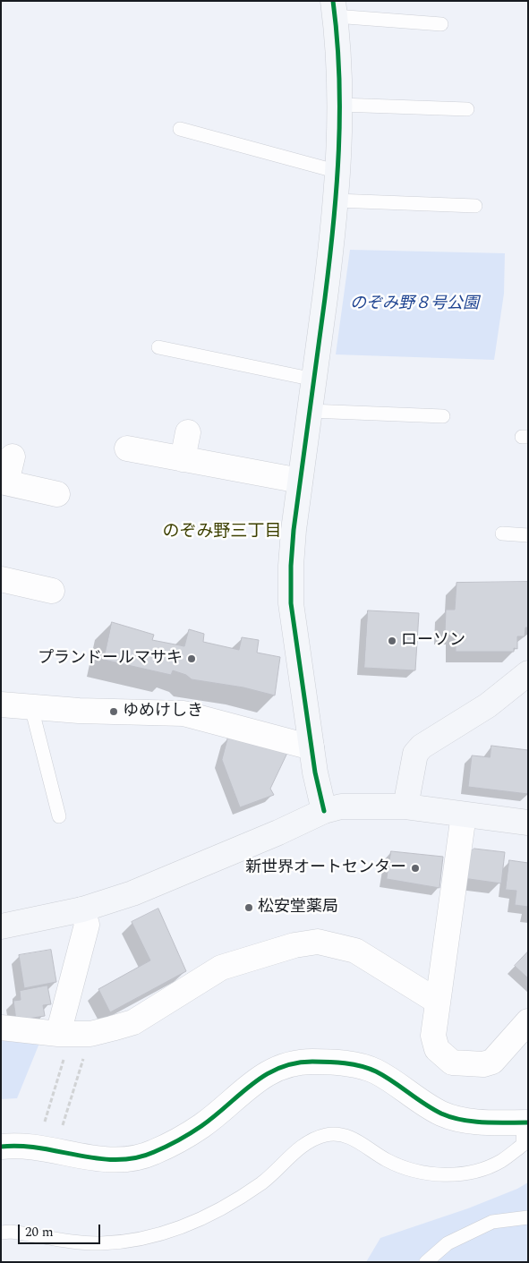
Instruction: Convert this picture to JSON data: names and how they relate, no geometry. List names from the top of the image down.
{
  "districts": ["のぞみ野三丁目"],
  "parks": ["のぞみ野８号公園"],
  "places": [
    "ローソン",
    "プランドールマサキ",
    "ゆめけしき",
    "新世界オートセンター",
    "松安堂薬局"
  ],
  "scale_bar": "20 m"
}
